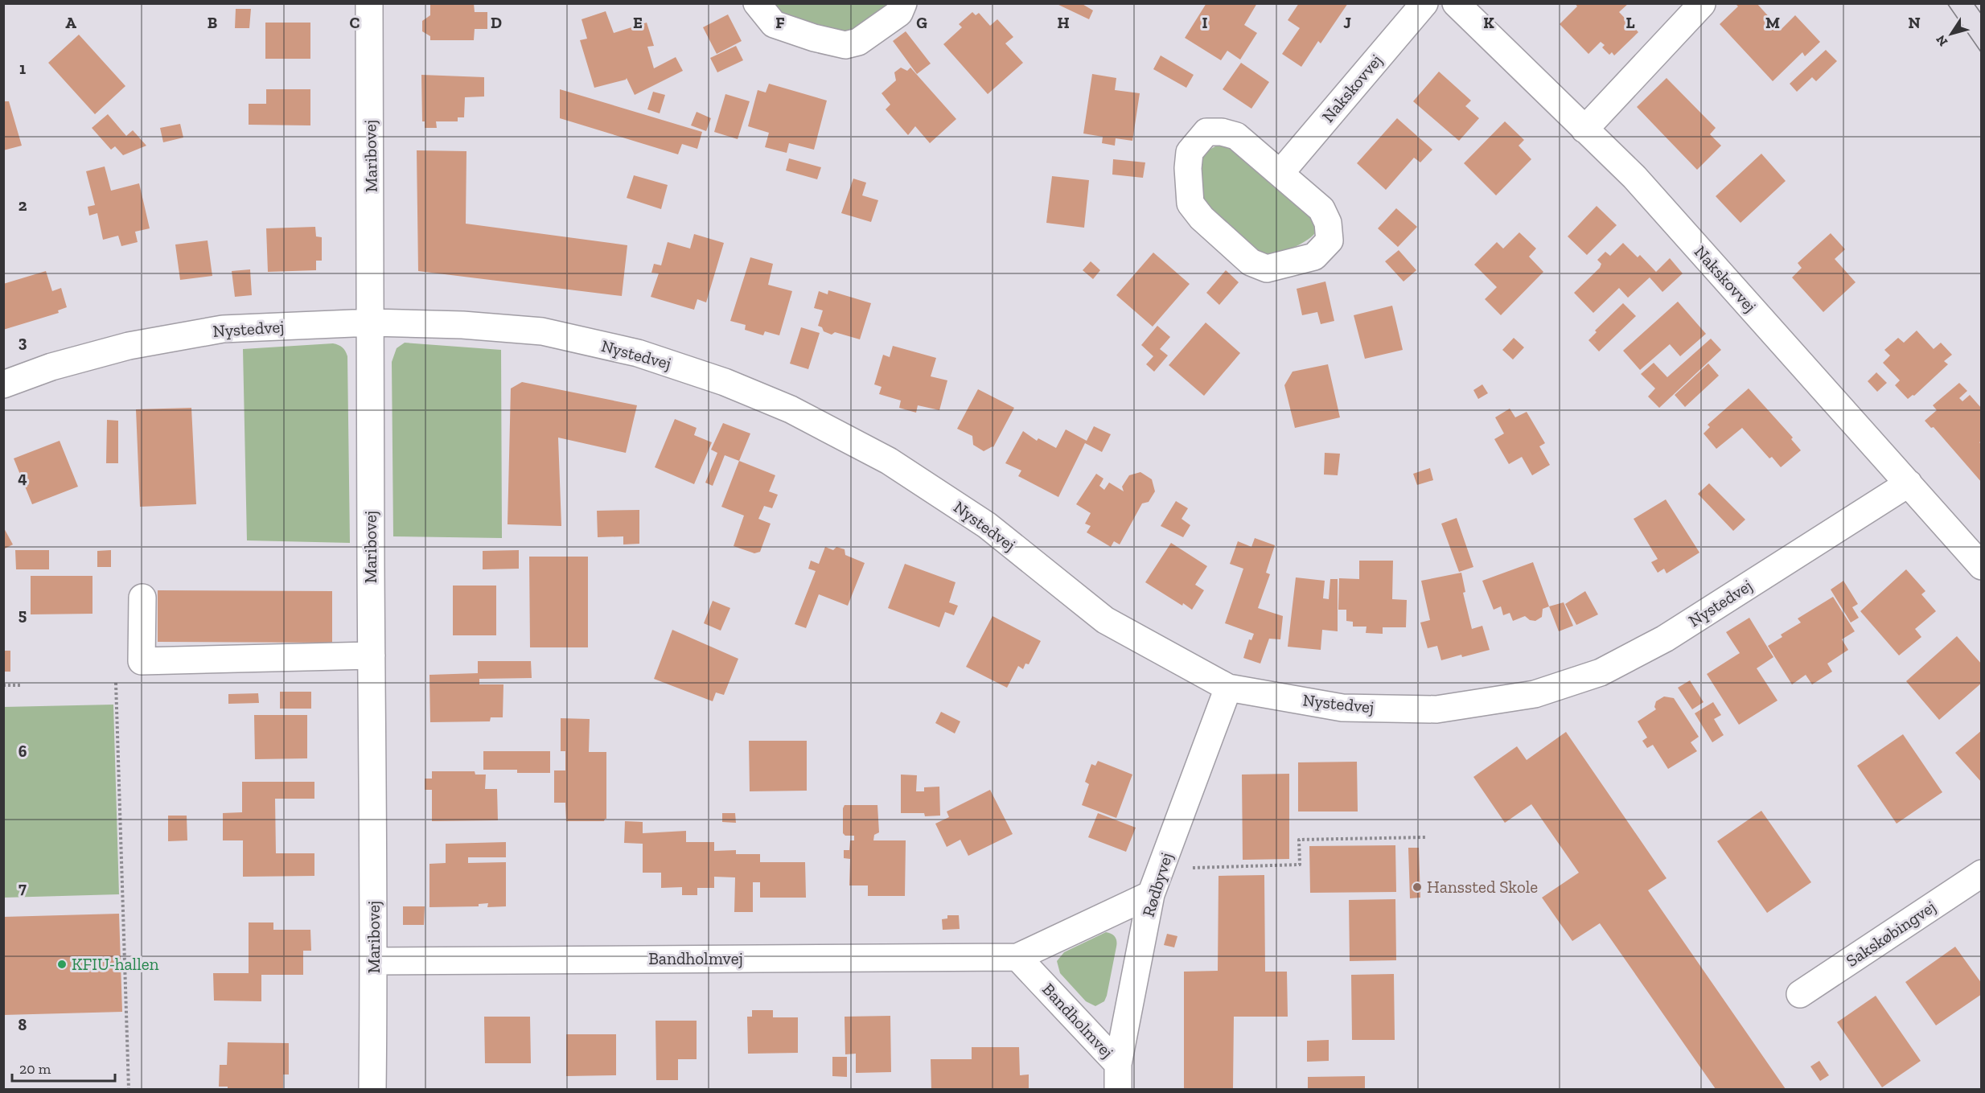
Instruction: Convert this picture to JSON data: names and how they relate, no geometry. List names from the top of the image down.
{
  "streets": {
    "street": [
      "Nakskovvej",
      "Maribovej",
      "Nystedvej",
      "Rødbyvej",
      "Sakskøbingvej",
      "Bandholmvej"
    ]
  },
  "crossings": [
    ["Nakskovvej", "Nystedvej"],
    ["Maribovej", "Nystedvej"],
    ["Maribovej", "Bandholmvej"],
    ["Nystedvej", "Rødbyvej"],
    ["Rødbyvej", "Bandholmvej"]
  ],
  "places": ["Hanssted Skole", "KFIU-hallen"],
  "scale_bar": "20 m",
  "north": "bottom left",
  "grid": {
    "columns": [
      "A",
      "B",
      "C",
      "D",
      "E",
      "F",
      "G",
      "H",
      "I",
      "J",
      "K",
      "L",
      "M",
      "N"
    ],
    "rows": [
      "1",
      "2",
      "3",
      "4",
      "5",
      "6",
      "7",
      "8"
    ]
  }
}
